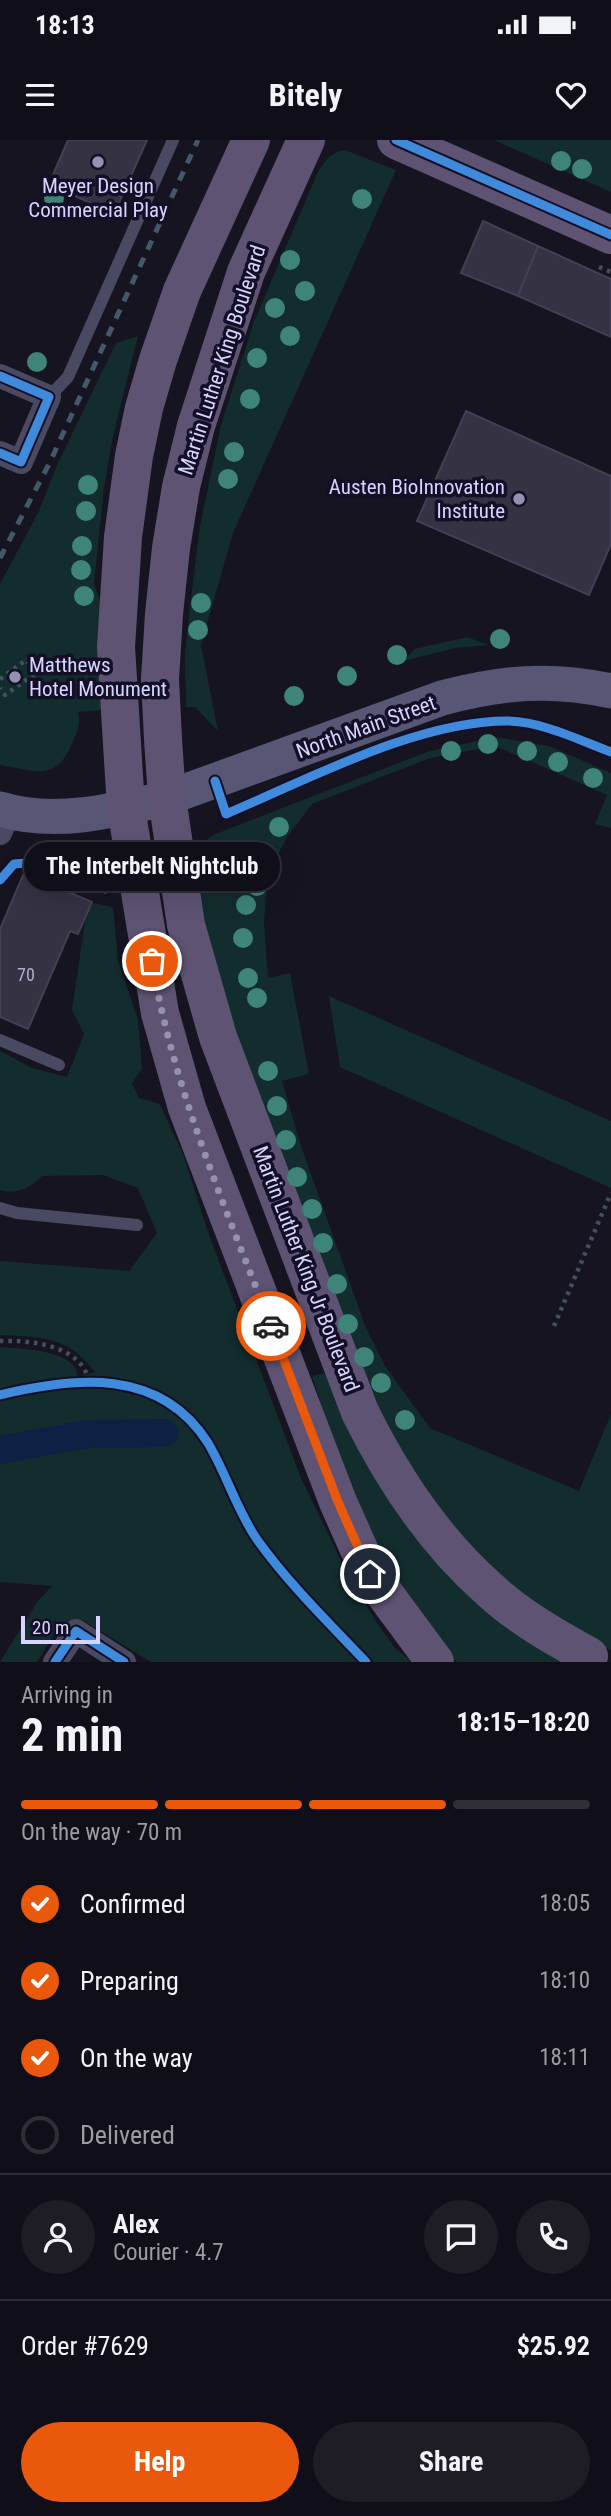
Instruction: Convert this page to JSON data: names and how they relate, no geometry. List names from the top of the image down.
{
  "streets": {
    "main road": ["Martin Luther King Boulevard", "North Main Street", "Martin Luther King Jr Boulevard"]
  },
  "crossings": [
    ["Martin Luther King Boulevard", "North Main Street"],
    ["Martin Luther King Boulevard", "Martin Luther King Jr Boulevard"],
    ["North Main Street", "Martin Luther King Jr Boulevard"]
  ],
  "places": [
    "Meyer Design Commercial Play",
    "Austen BioInnovation Institute",
    "Matthews Hotel Monument",
    "The Interbelt Nightclub"
  ],
  "house_numbers": ["70"],
  "scale_bar": "20 m",
  "page": {
    "status": "18:13",
    "header": "Bitely",
    "bubble": "The Interbelt Nightclub",
    "scale": "20 m",
    "heading": ["2 min", "Arriving in", "18:15–18:20"],
    "panel": [
      "Alex",
      "Courier · 4.7",
      "Order #7629",
      "$25.92"
    ],
    "bar": "On the way · 70 m",
    "list": [
      ["Confirmed", "18:05"],
      ["Preparing", "18:10"],
      ["On the way", "18:11"],
      "Delivered"
    ],
    "buttons": ["Help", "Share"]
  }
}
